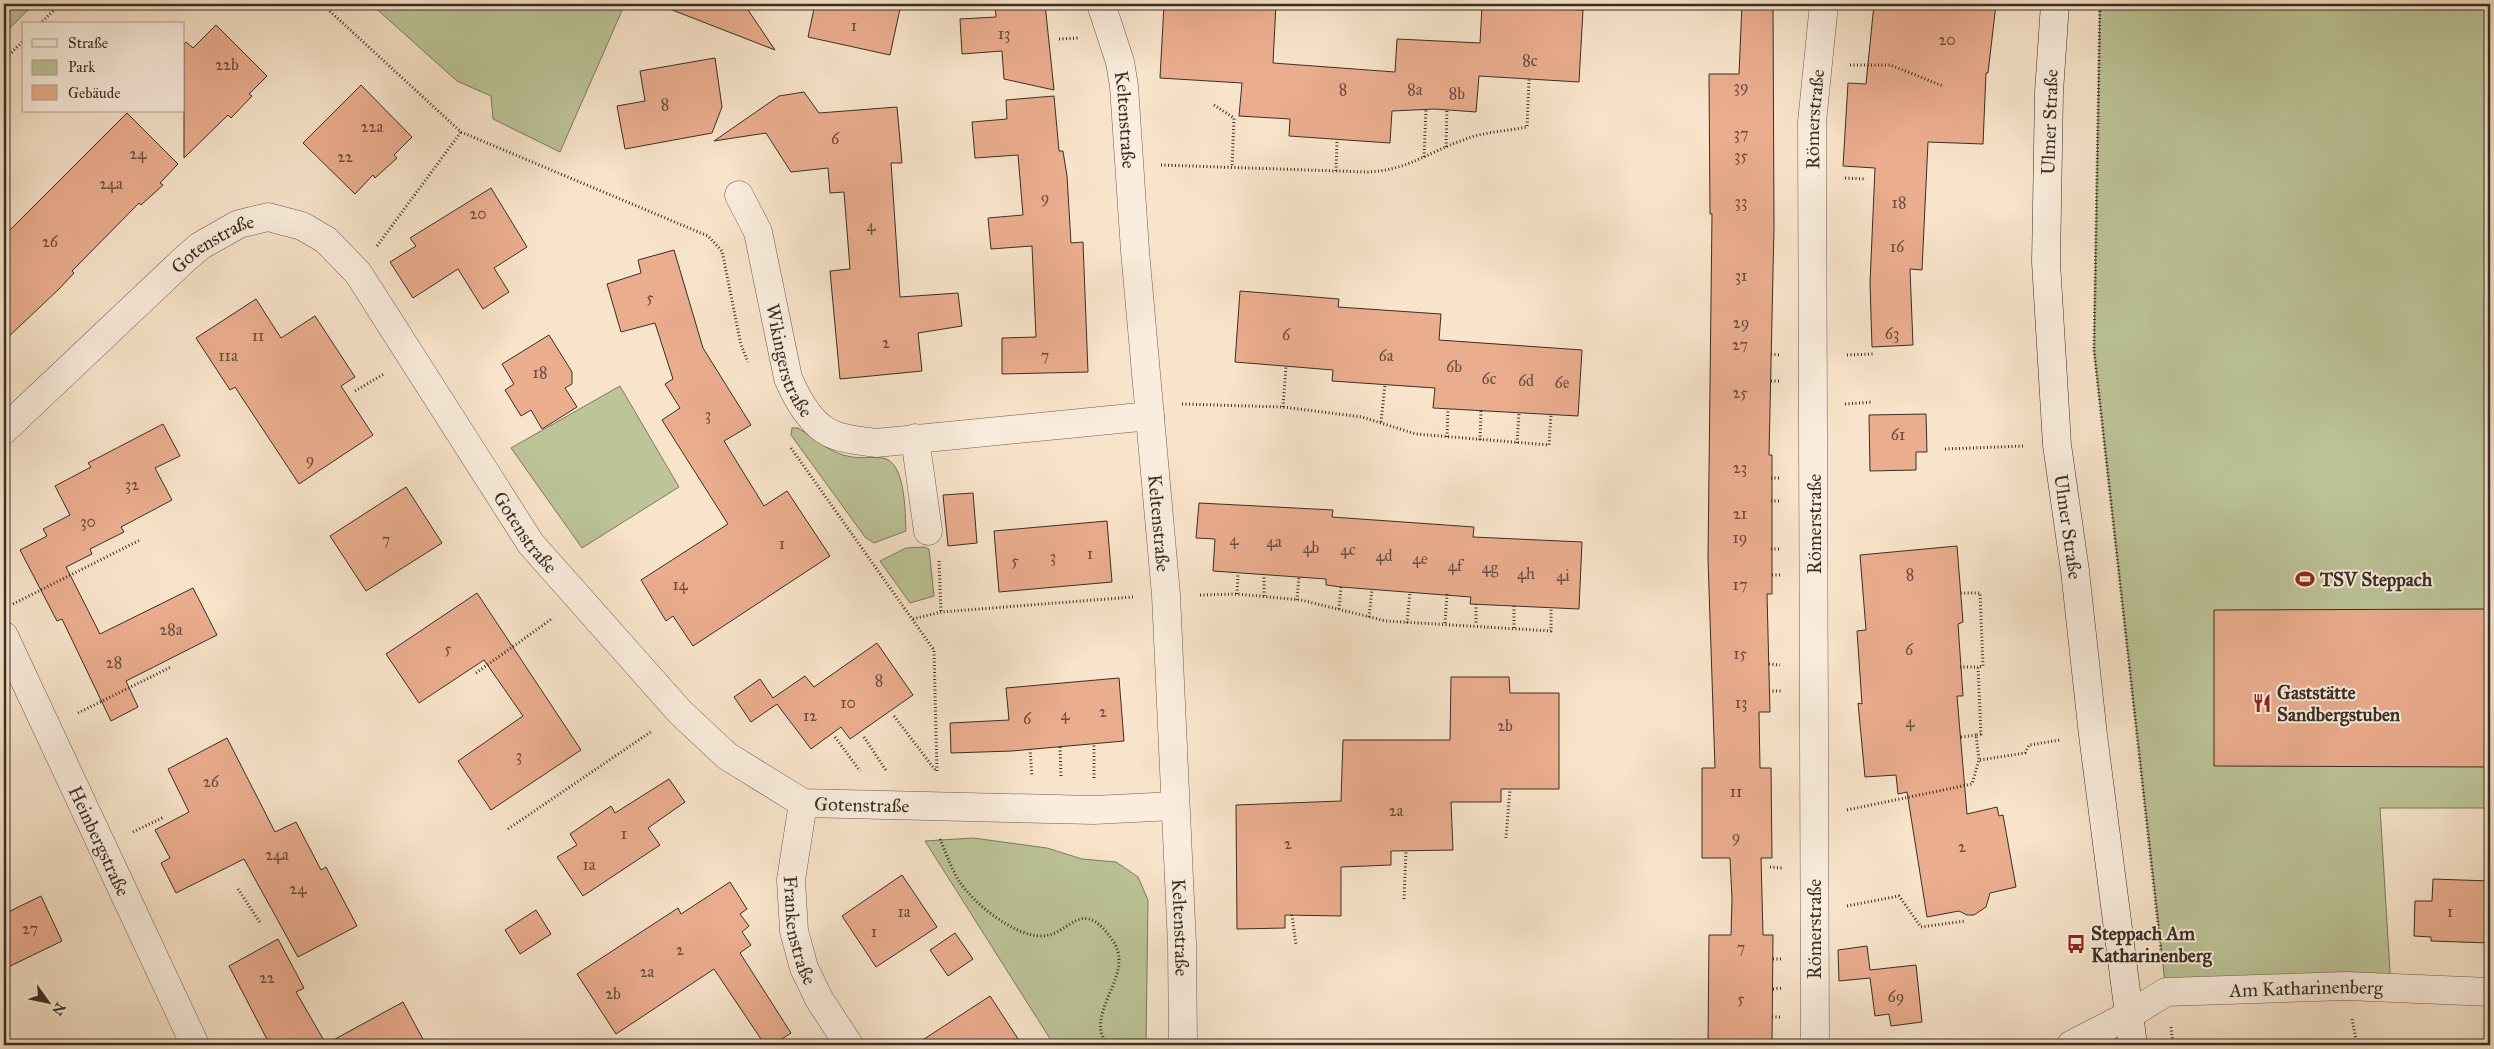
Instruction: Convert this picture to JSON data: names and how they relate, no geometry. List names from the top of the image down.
{
  "streets": {
    "street": [
      "Keltenstraße",
      "Römerstraße",
      "Ulmer Straße",
      "Gotenstraße",
      "Wikingerstraße",
      "Heinbergstraße",
      "Frankenstraße",
      "Am Katharinenberg"
    ]
  },
  "crossings": [
    ["Keltenstraße", "Gotenstraße"],
    ["Keltenstraße", "Wikingerstraße"],
    ["Ulmer Straße", "Am Katharinenberg"],
    ["Gotenstraße", "Frankenstraße"]
  ],
  "places": {
    "sports": ["TSV Steppach"],
    "restaurant": ["Gaststätte Sandbergstuben"],
    "bus stop": ["Steppach Am Katharinenberg"]
  },
  "house_numbers": [
    "1",
    "13",
    "20",
    "8c",
    "22b",
    "39",
    "8",
    "8a",
    "8b",
    "8",
    "22a",
    "37",
    "6",
    "24",
    "35",
    "22",
    "24a",
    "9",
    "33",
    "18",
    "20",
    "4",
    "26",
    "16",
    "31",
    "5",
    "29",
    "63",
    "6",
    "11",
    "2",
    "27",
    "11a",
    "7",
    "6a",
    "6b",
    "18",
    "6c",
    "6d",
    "6e",
    "25",
    "3",
    "61",
    "9",
    "23",
    "32",
    "21",
    "30",
    "19",
    "7",
    "4",
    "4a",
    "1",
    "4b",
    "4c",
    "1",
    "4d",
    "3",
    "4e",
    "5",
    "4f",
    "4g",
    "4h",
    "8",
    "4i",
    "14",
    "17",
    "28a",
    "5",
    "6",
    "15",
    "28",
    "8",
    "10",
    "13",
    "2",
    "4",
    "12",
    "6",
    "4",
    "2b",
    "3",
    "26",
    "11",
    "2a",
    "1",
    "9",
    "2",
    "2",
    "24a",
    "1a",
    "24",
    "1a",
    "1",
    "27",
    "1",
    "7",
    "2",
    "2a",
    "22",
    "2b",
    "69",
    "5"
  ],
  "legend": ["Straße", "Park", "Gebäude"],
  "north": "bottom right"
}
